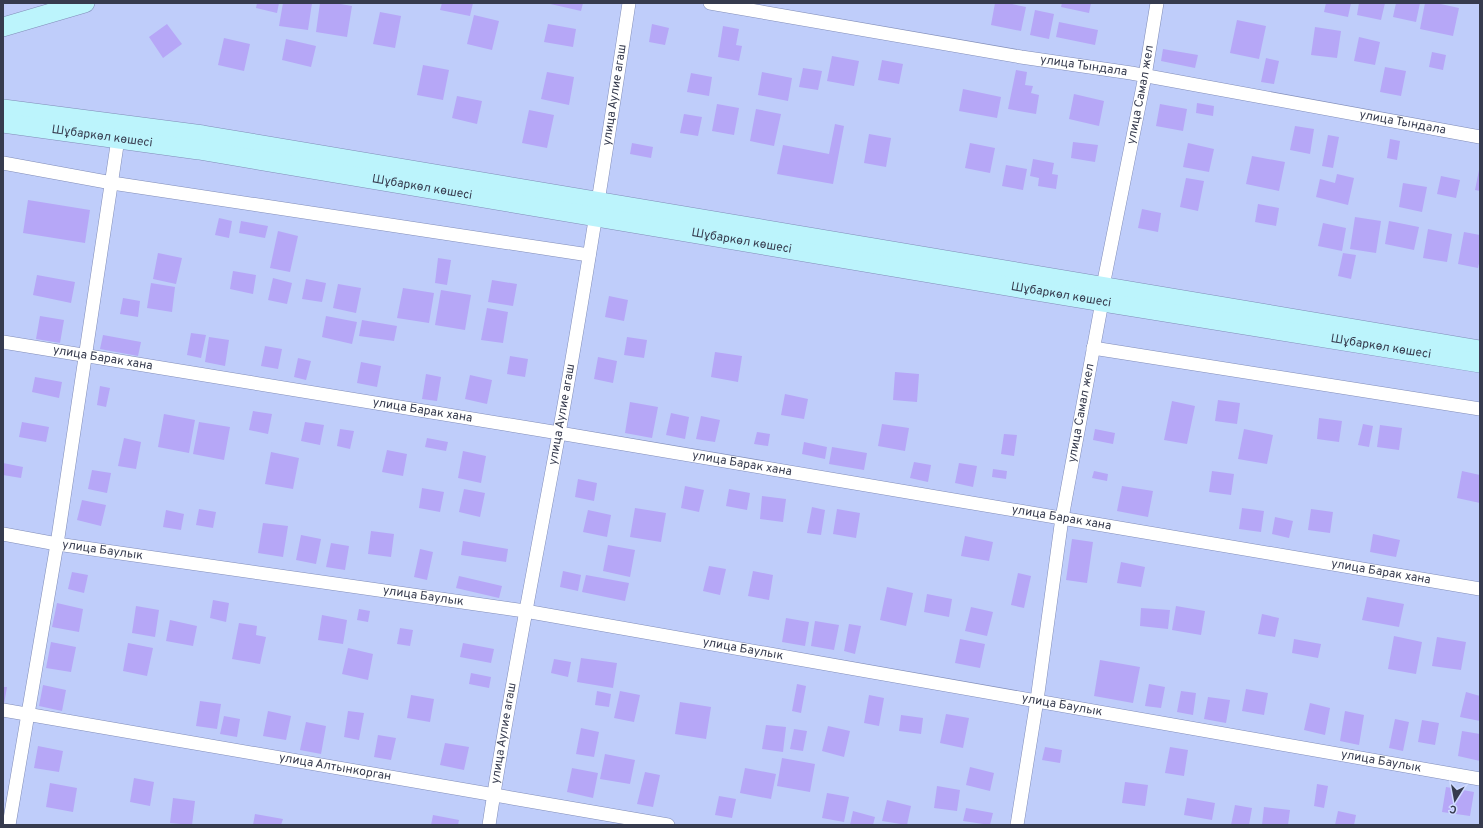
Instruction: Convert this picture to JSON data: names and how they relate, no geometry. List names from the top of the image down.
{
  "streets": {
    "street": [
      "улица Тындала",
      "улица Аулие агаш",
      "улица Самал жел",
      "Шұбаркөл көшесі",
      "улица Барак хана",
      "улица Баулык",
      "улица Алтынкорган"
    ]
  },
  "crossings": [
    ["улица Тындала", "улица Самал жел"],
    ["улица Аулие агаш", "Шұбаркөл көшесі"],
    ["улица Аулие агаш", "улица Барак хана"],
    ["улица Аулие агаш", "улица Баулык"],
    ["улица Аулие агаш", "улица Алтынкорган"],
    ["улица Самал жел", "Шұбаркөл көшесі"],
    ["улица Самал жел", "улица Барак хана"],
    ["улица Самал жел", "улица Баулык"]
  ],
  "north": "bottom"
}
